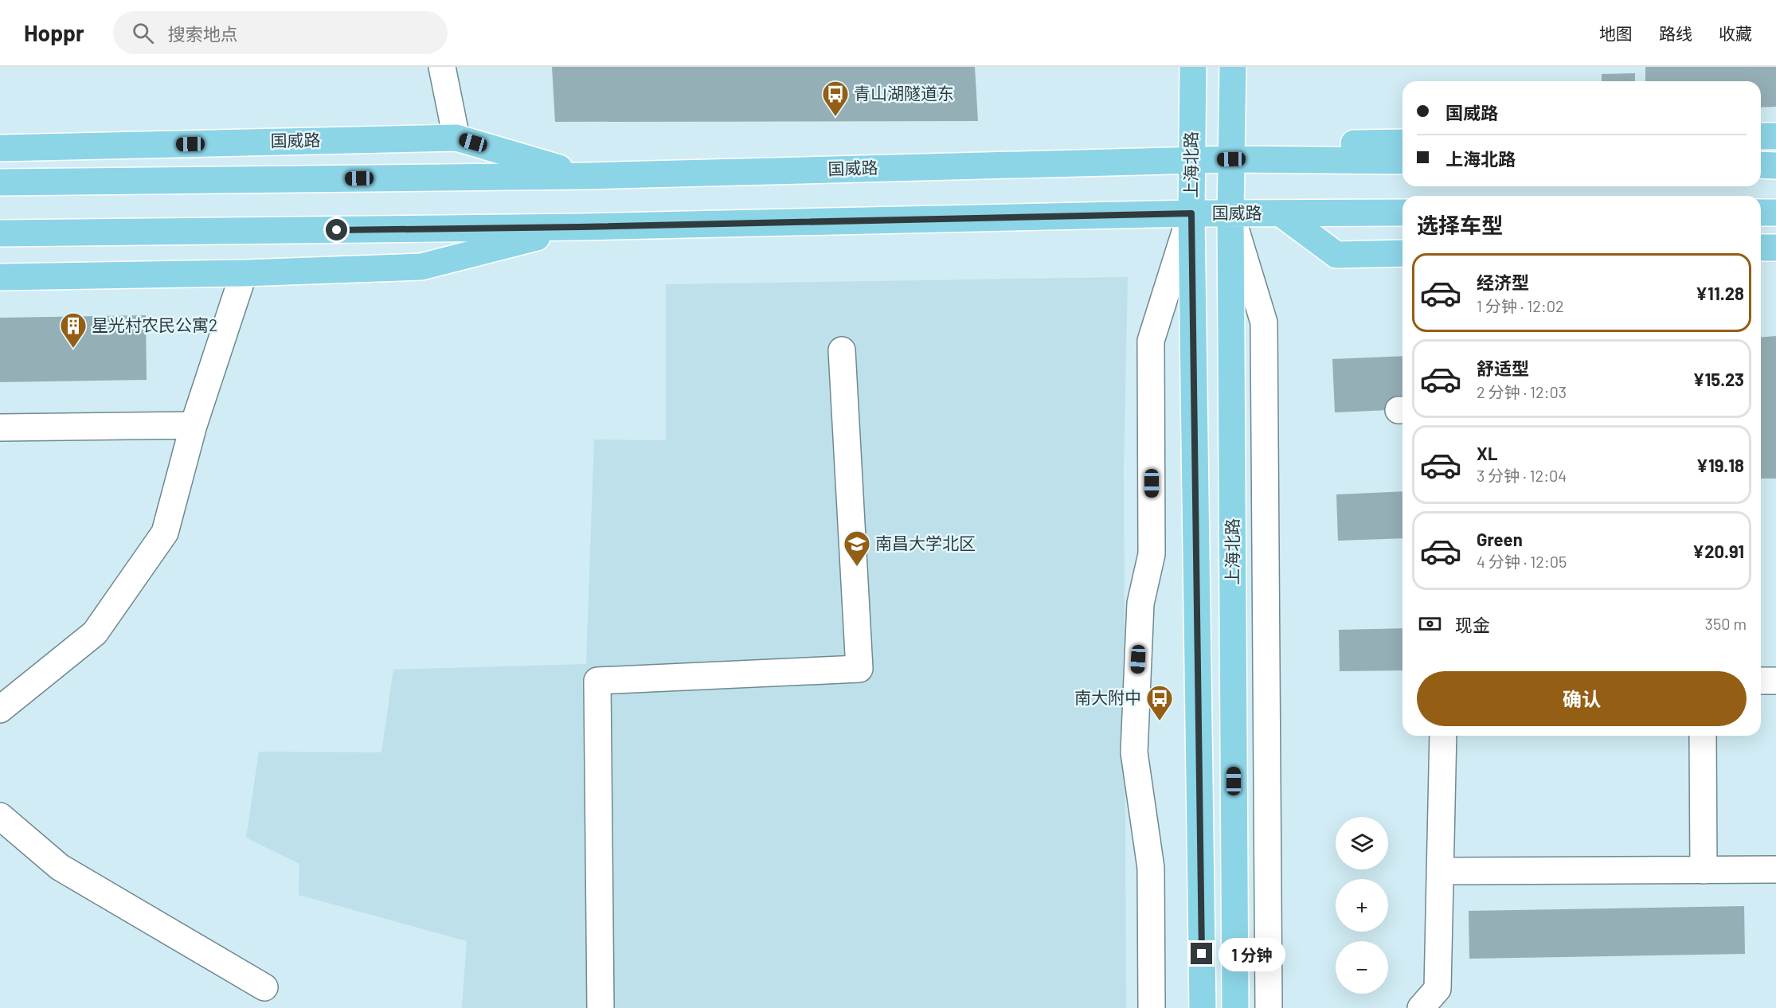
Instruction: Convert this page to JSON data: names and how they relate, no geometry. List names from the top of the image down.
{
  "streets": {
    "main road": ["国威路", "上海北路"]
  },
  "crossings": [
    ["国威路", "上海北路"]
  ],
  "places": {
    "bus stop": ["青山湖隧道东", "南大附中"],
    "building": ["星光村农民公寓2"],
    "school or university": ["南昌大学北区"]
  },
  "page": {
    "header": "Hoppr",
    "search": "搜索地点",
    "nav": ["地图", "路线", "收藏"],
    "banner": ["国威路", "上海北路"],
    "heading": "选择车型",
    "list": [
      {
        "name": "经济型",
        "note": "1 分钟 · 12:02",
        "value": "¥11.28"
      },
      {
        "name": "舒适型",
        "note": "2 分钟 · 12:03",
        "value": "¥15.23"
      },
      {
        "name": "XL",
        "note": "3 分钟 · 12:04",
        "value": "¥19.18"
      },
      {
        "name": "Green",
        "note": "4 分钟 · 12:05",
        "value": "¥20.91"
      }
    ],
    "pay": ["现金", "350 m"],
    "buttons": "确认",
    "map_buttons": ["+", "−"],
    "bubble": "1 分钟"
  }
}
